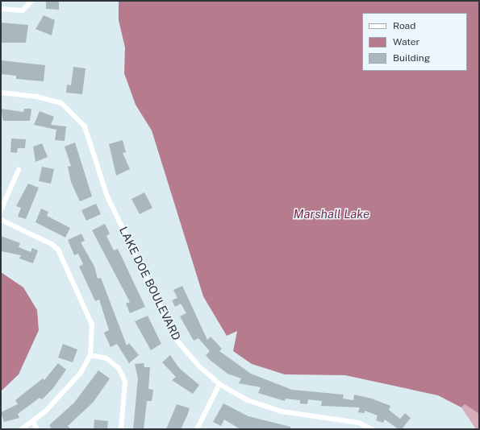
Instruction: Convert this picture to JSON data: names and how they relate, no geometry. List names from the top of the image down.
{
  "streets": {
    "street": ["LAKE DOE BOULEVARD"]
  },
  "water": ["Marshall Lake"],
  "legend": ["Road", "Water", "Building"]
}
